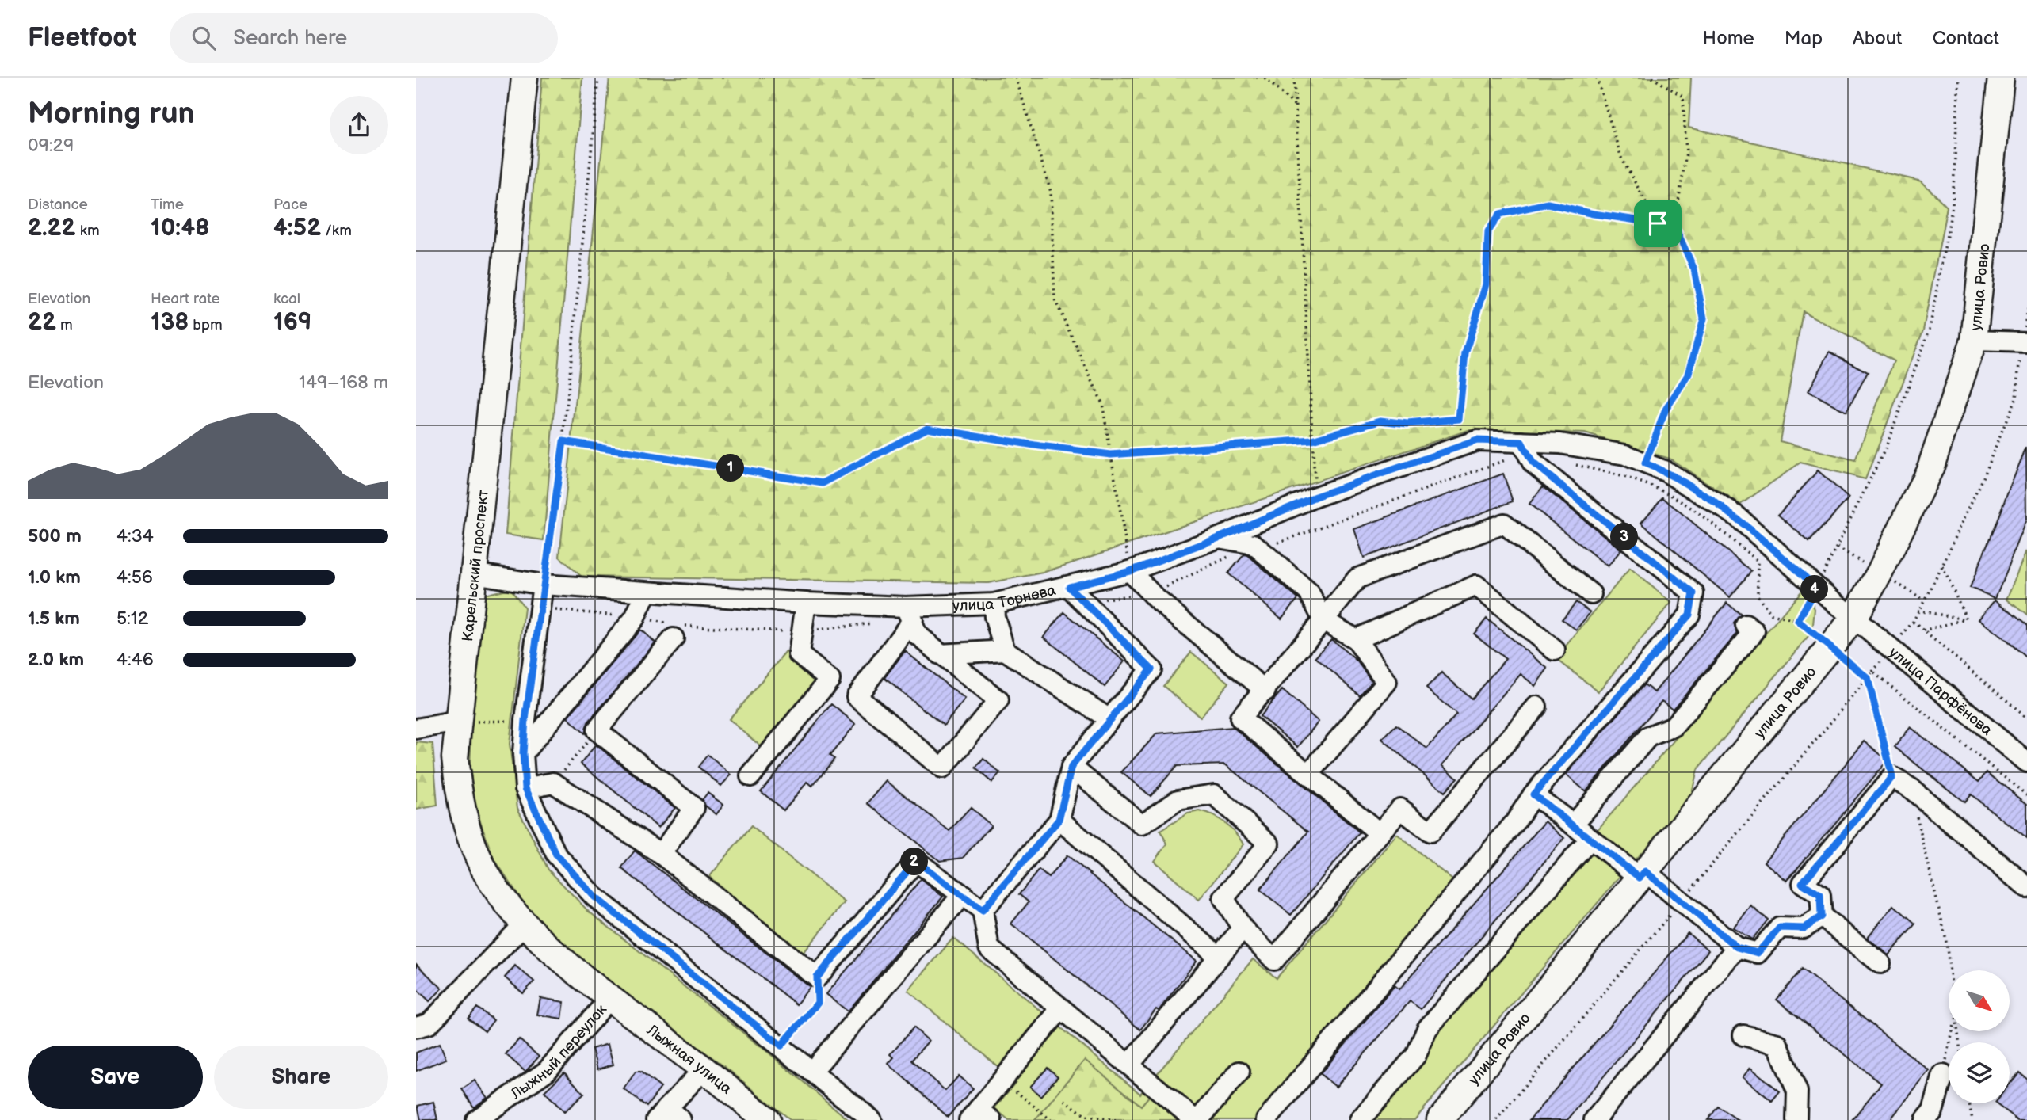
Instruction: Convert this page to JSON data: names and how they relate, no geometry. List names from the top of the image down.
{
  "streets": {
    "main road": ["улица Ровио", "Карельский проспект", "Лыжная улица"],
    "street": ["улица Торнева", "улица Парфёнова", "Лыжный переулок"]
  },
  "crossings": [
    ["улица Ровио", "улица Торнева"],
    ["улица Ровио", "улица Парфёнова"],
    ["Карельский проспект", "улица Торнева"],
    ["Карельский проспект", "Лыжный переулок"],
    ["Карельский проспект", "Лыжная улица"],
    ["улица Торнева", "улица Парфёнова"],
    ["Лыжный переулок", "Лыжная улица"]
  ],
  "north": "bottom right",
  "page": {
    "header": "Fleetfoot",
    "search": "Search here",
    "nav": [
      "Home",
      "Map",
      "About",
      "Contact"
    ],
    "heading": ["Morning run", "09:29"],
    "stats": [
      ["Distance", "2.22 km"],
      ["Time", "10:48"],
      ["Pace", "4:52 /km"],
      ["Elevation", "22 m"],
      ["Heart rate", "138 bpm"],
      ["kcal", "169"]
    ],
    "chart": ["Elevation", "149–168 m"],
    "pins": [
      "1",
      "3",
      "4",
      "2"
    ],
    "list": [
      {
        "name": "500 m",
        "note": "4:34"
      },
      {
        "name": "1.0 km",
        "note": "4:56"
      },
      {
        "name": "1.5 km",
        "note": "5:12"
      },
      {
        "name": "2.0 km",
        "note": "4:46"
      }
    ],
    "buttons": ["Save", "Share"]
  }
}
